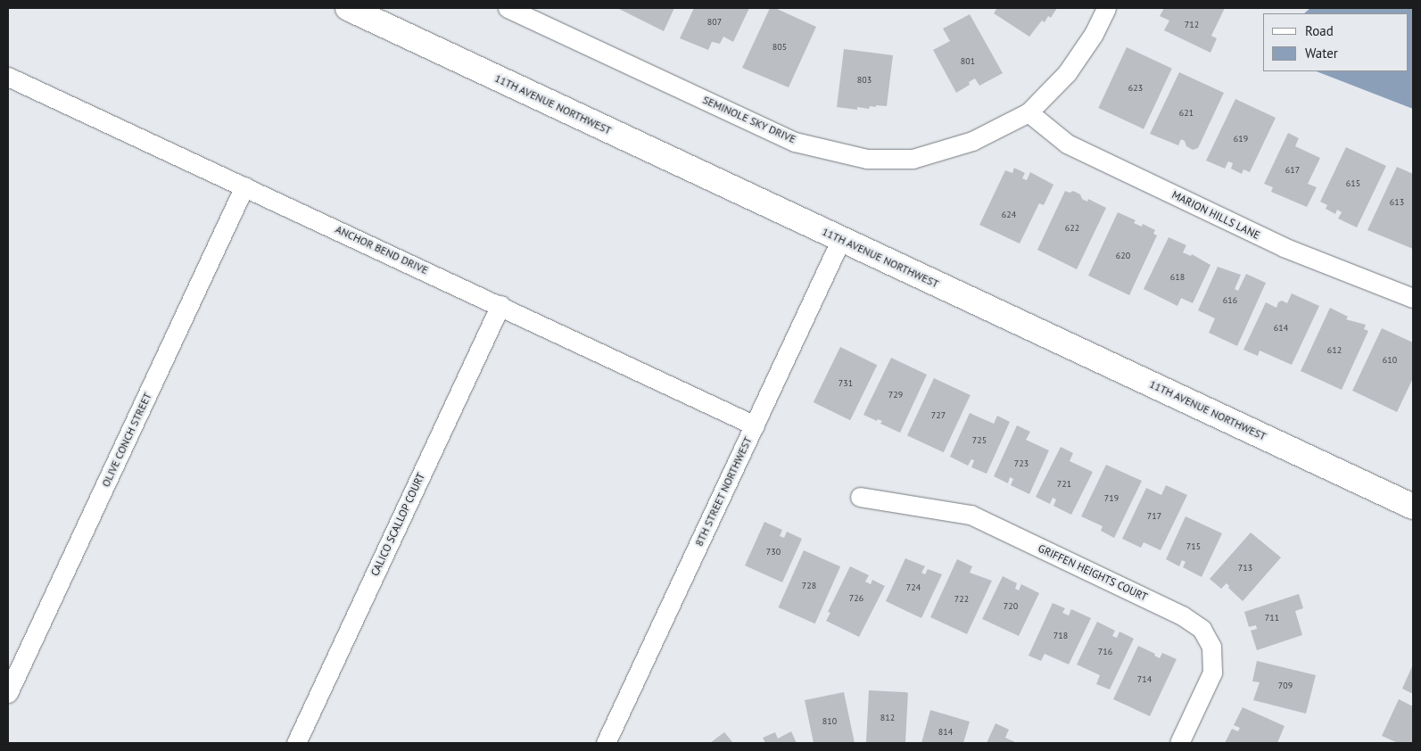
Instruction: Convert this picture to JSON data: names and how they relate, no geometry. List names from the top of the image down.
{
  "streets": {
    "street": [
      "11TH AVENUE NORTHWEST",
      "SEMINOLE SKY DRIVE",
      "MARION HILLS LANE",
      "ANCHOR BEND DRIVE",
      "OLIVE CONCH STREET",
      "8TH STREET NORTHWEST",
      "CALICO SCALLOP COURT",
      "GRIFFEN HEIGHTS COURT"
    ]
  },
  "crossings": [
    ["11TH AVENUE NORTHWEST", "8TH STREET NORTHWEST"],
    ["SEMINOLE SKY DRIVE", "MARION HILLS LANE"],
    ["ANCHOR BEND DRIVE", "OLIVE CONCH STREET"],
    ["ANCHOR BEND DRIVE", "8TH STREET NORTHWEST"],
    ["ANCHOR BEND DRIVE", "CALICO SCALLOP COURT"]
  ],
  "house_numbers": [
    "807",
    "712",
    "805",
    "801",
    "803",
    "623",
    "621",
    "619",
    "617",
    "615",
    "613",
    "624",
    "622",
    "620",
    "618",
    "616",
    "614",
    "612",
    "610",
    "731",
    "729",
    "727",
    "725",
    "723",
    "721",
    "719",
    "717",
    "715",
    "730",
    "713",
    "728",
    "724",
    "726",
    "722",
    "720",
    "711",
    "718",
    "716",
    "714",
    "709",
    "812",
    "810",
    "814"
  ],
  "legend": ["Road", "Water"]
}
